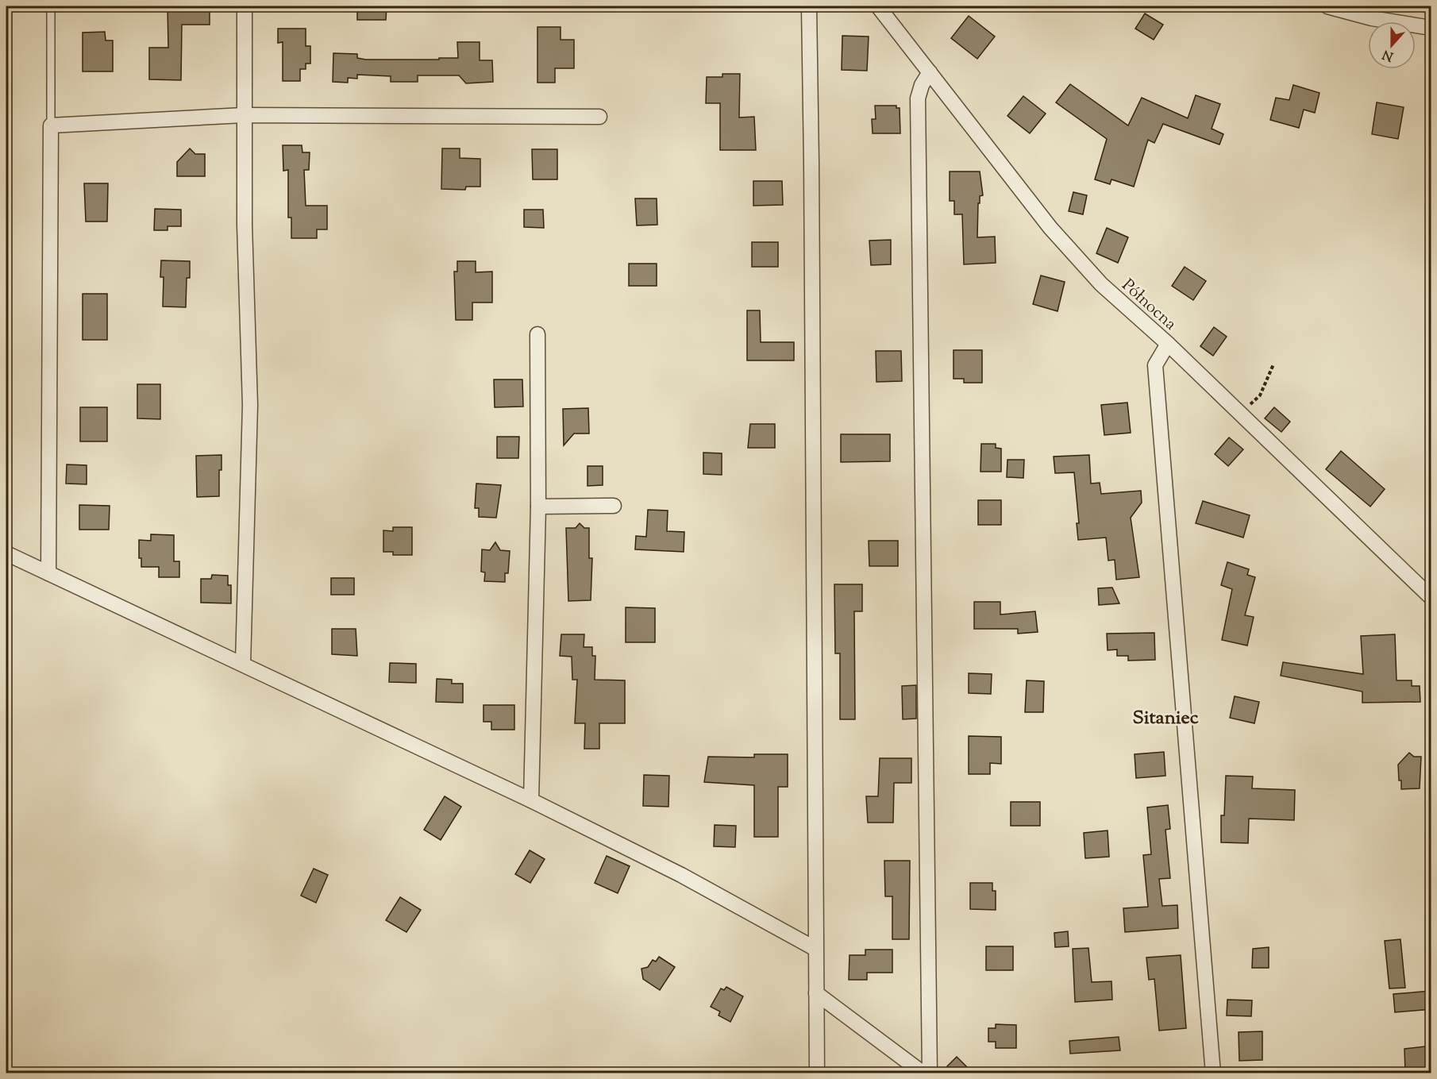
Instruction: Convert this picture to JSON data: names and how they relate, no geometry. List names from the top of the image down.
{
  "streets": {
    "street": ["Północna"]
  },
  "districts": ["Sitaniec"],
  "north": "bottom"
}
